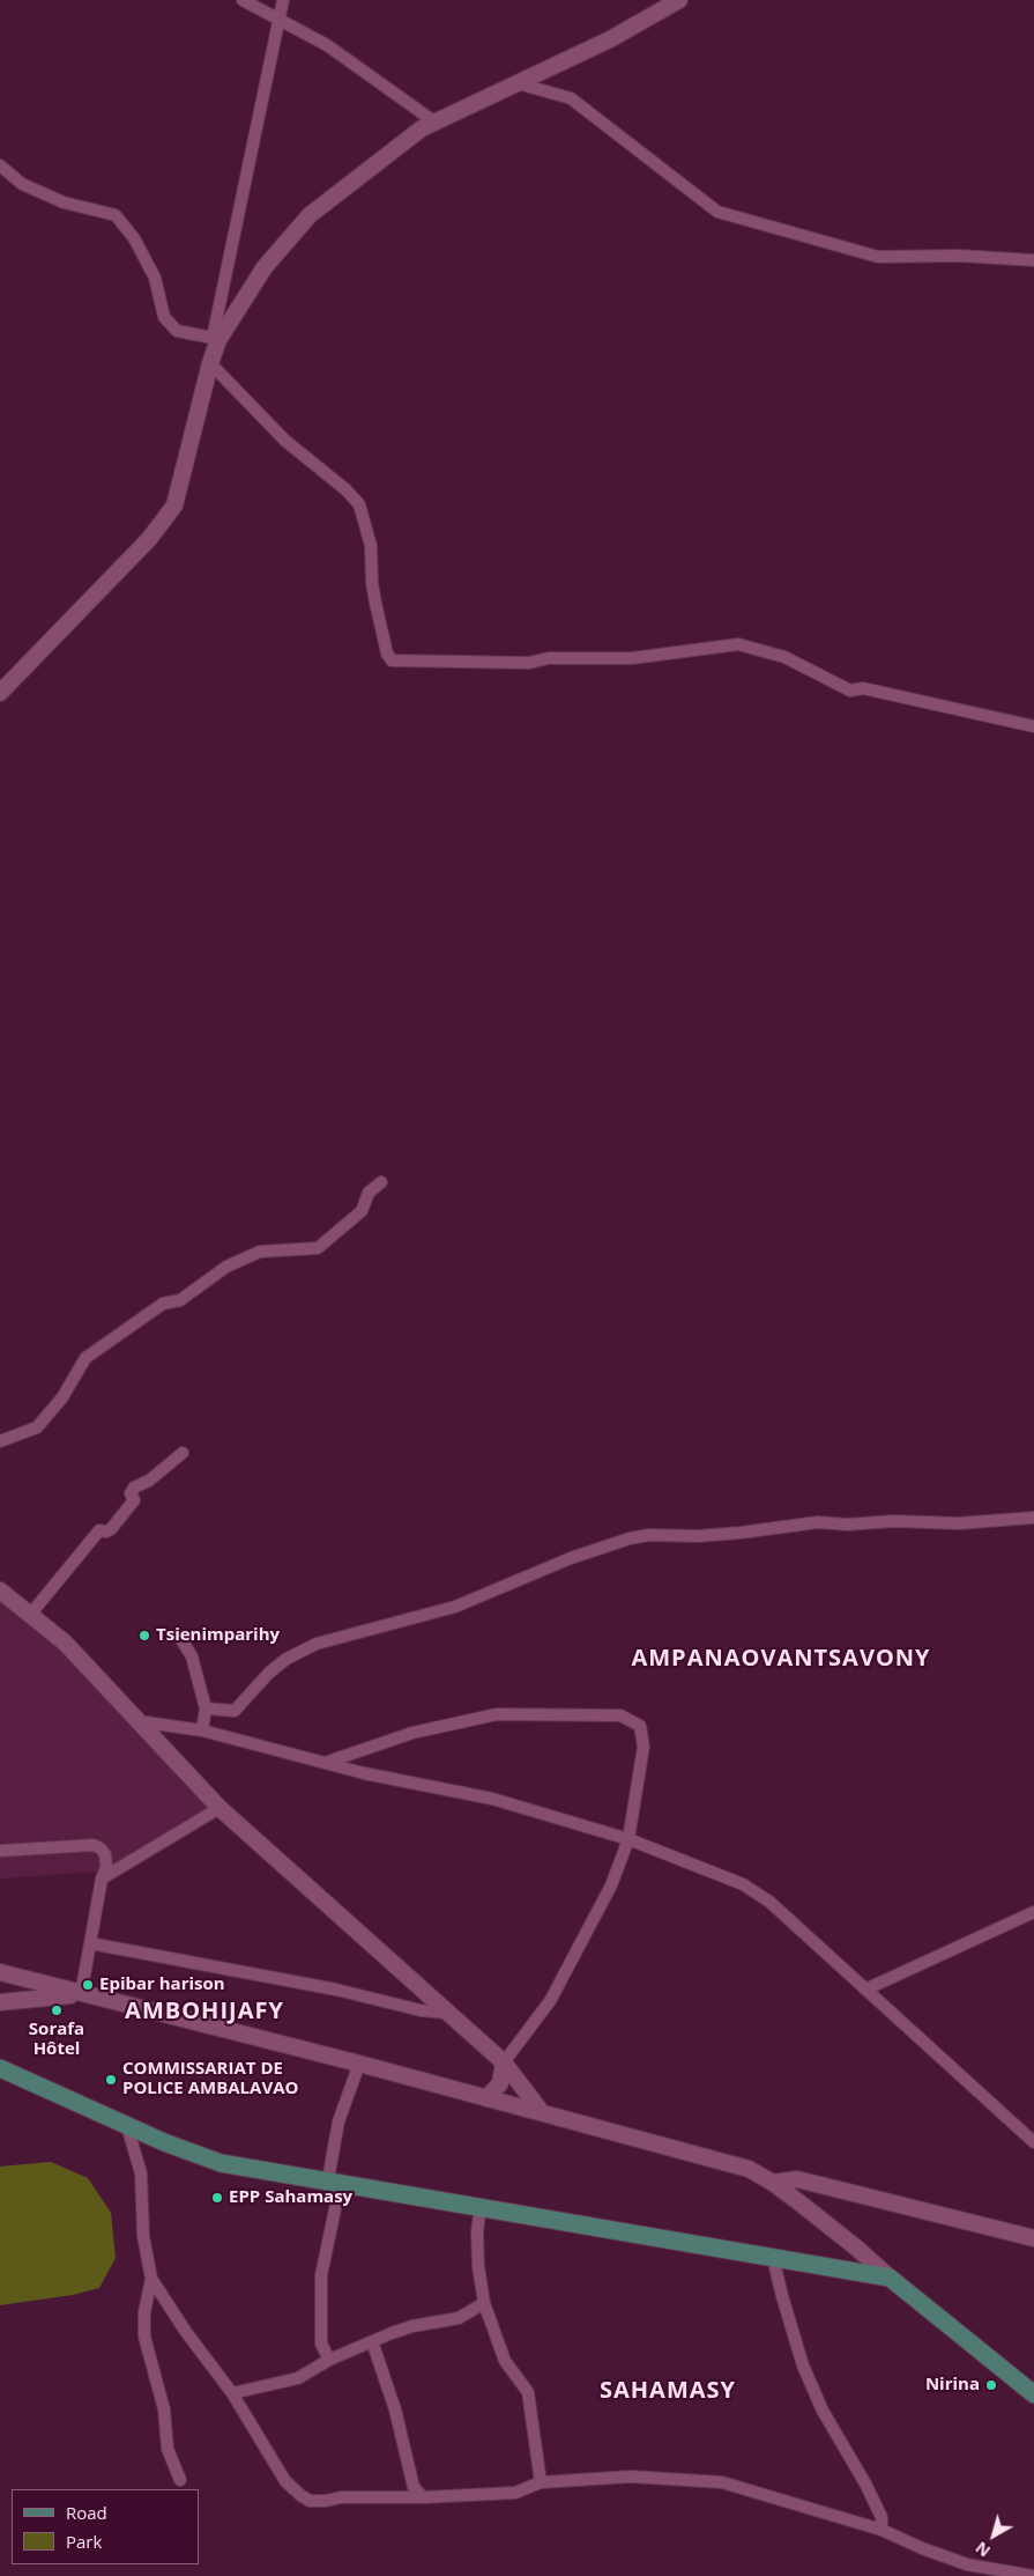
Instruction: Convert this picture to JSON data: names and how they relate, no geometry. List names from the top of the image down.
{
  "districts": ["AMPANAOVANTSAVONY", "AMBOHIJAFY", "SAHAMASY"],
  "places": [
    "Tsienimparihy",
    "Epibar harison",
    "Sorafa Hôtel",
    "COMMISSARIAT DE POLICE AMBALAVAO",
    "EPP Sahamasy",
    "Nirina"
  ],
  "legend": ["Road", "Park"],
  "north": "bottom left"
}
